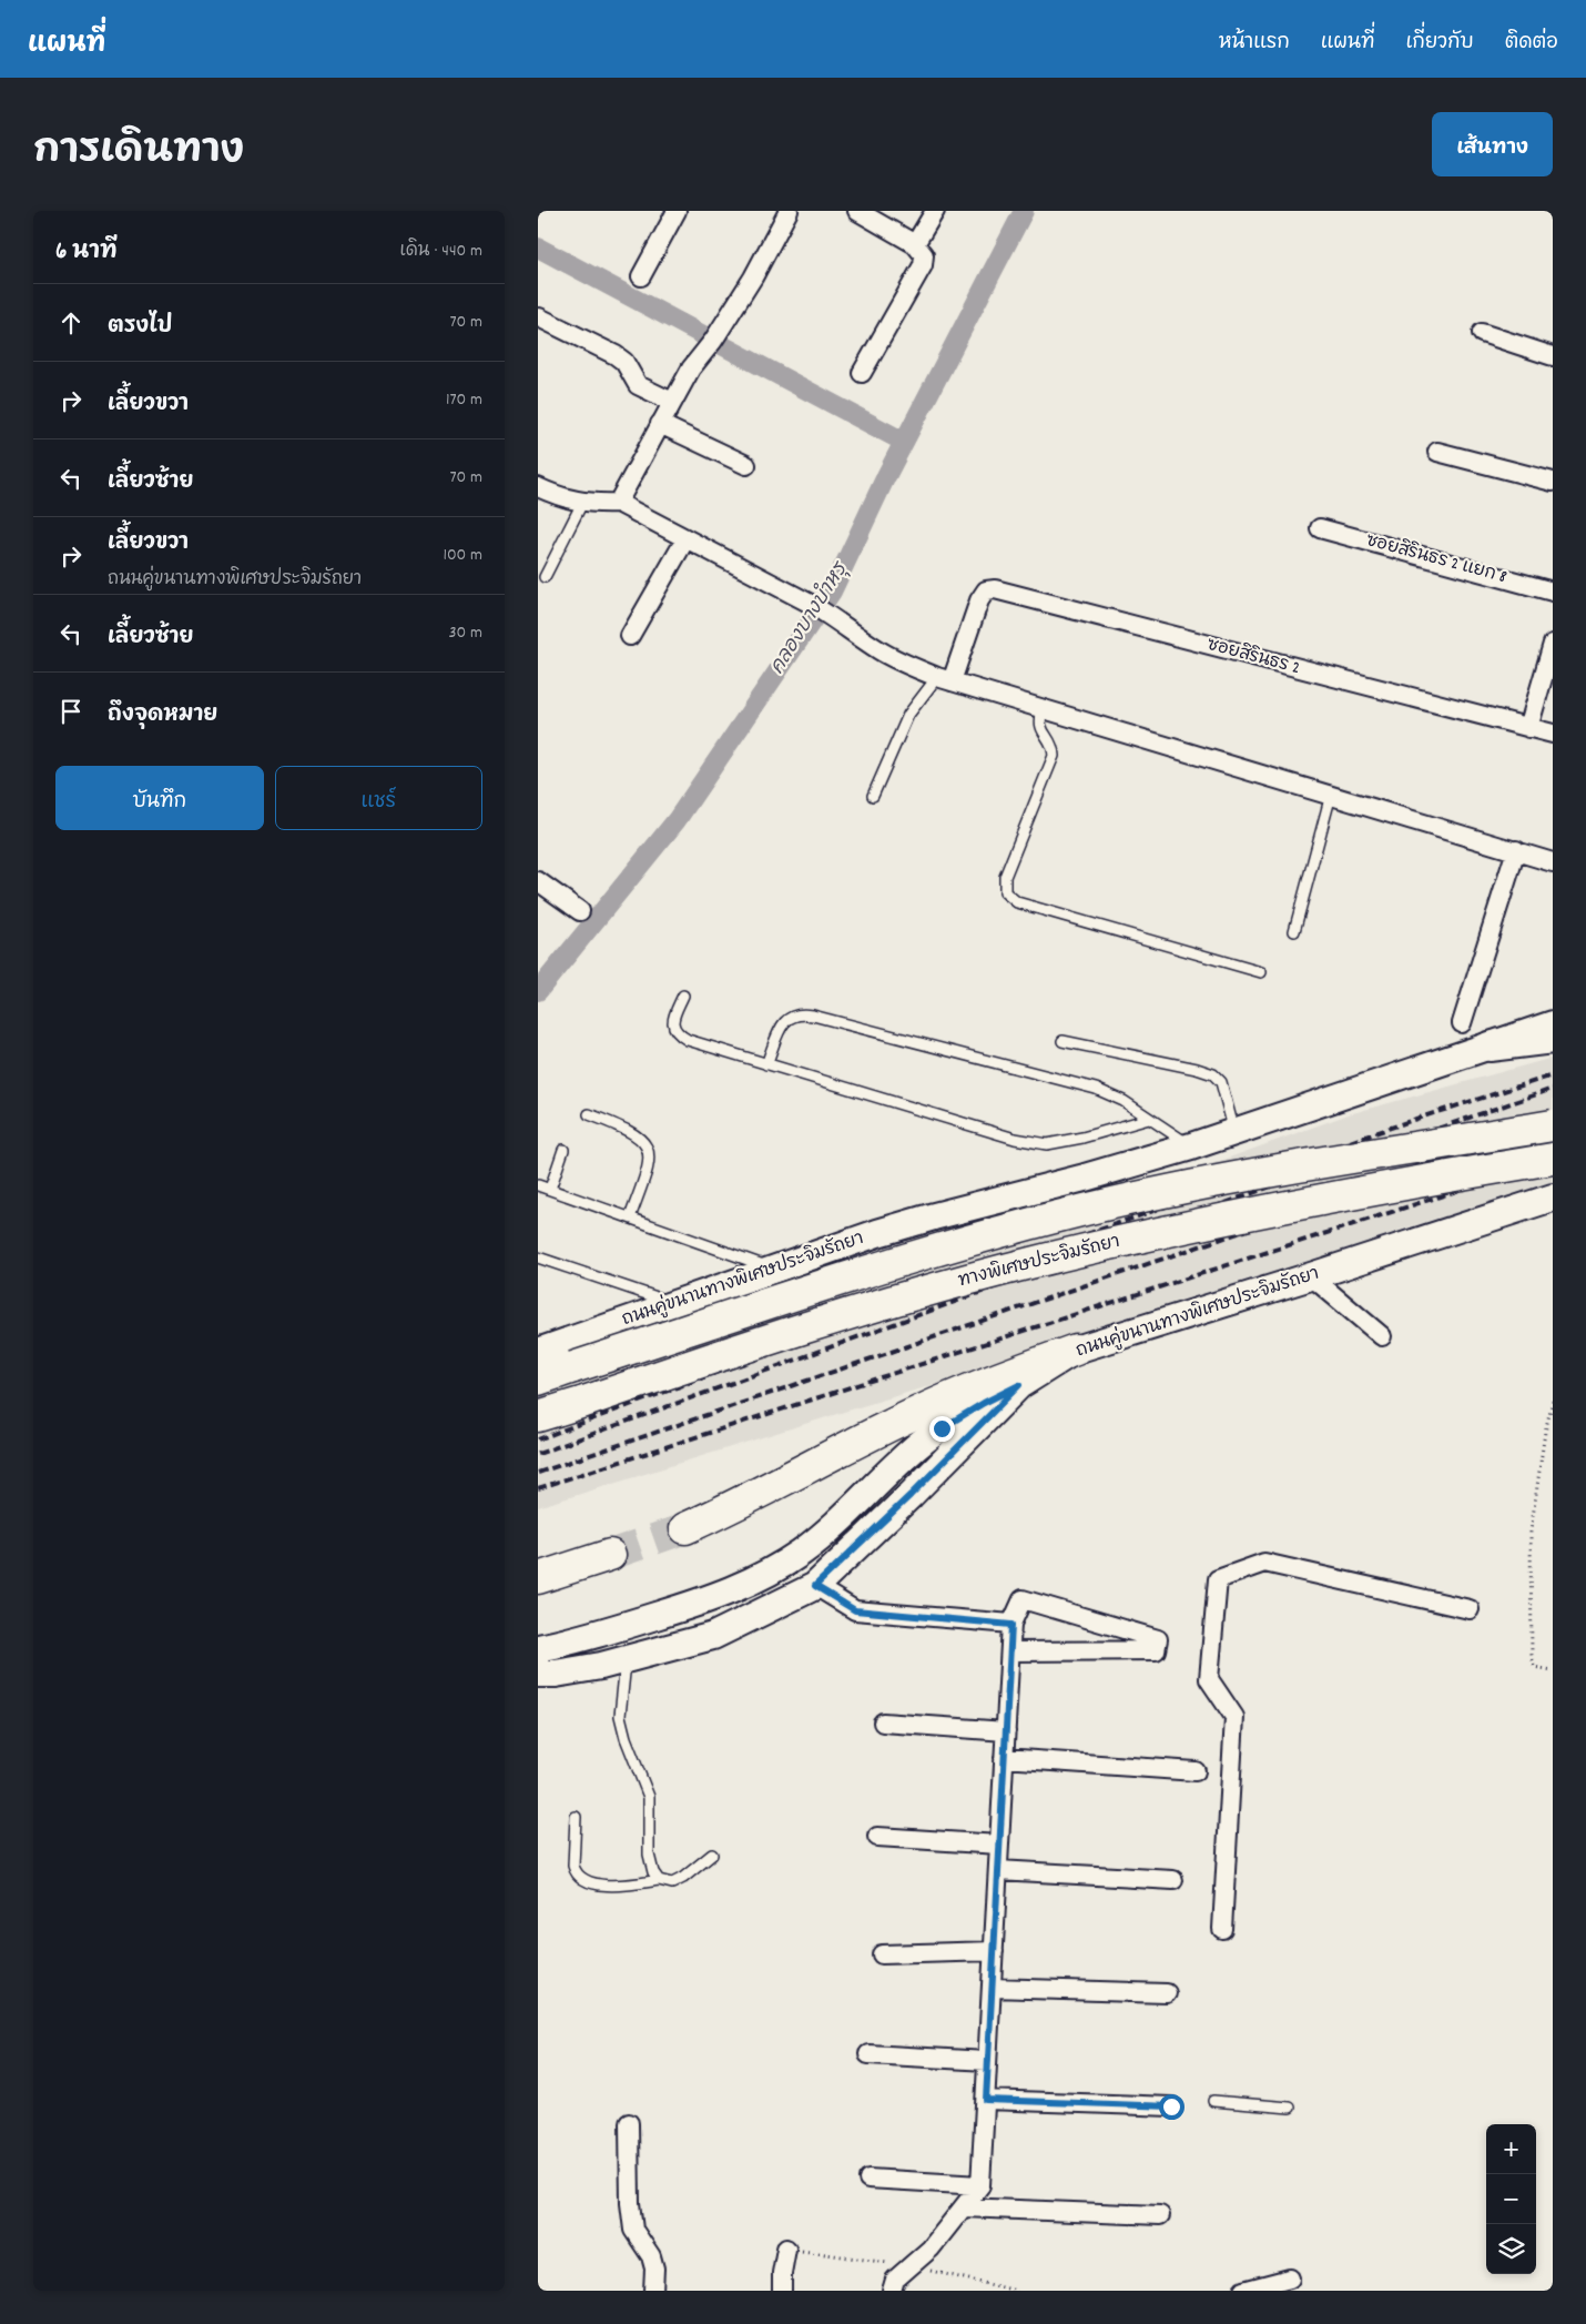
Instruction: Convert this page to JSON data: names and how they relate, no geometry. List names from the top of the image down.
{
  "streets": {
    "highway": ["ทางพิเศษประจิมรัถยา"],
    "main road": ["ถนนคู่ขนานทางพิเศษประจิมรัถยา"],
    "street": ["ซอยสิรินธร 2 แยก 8", "ซอยสิรินธร 2"]
  },
  "water": ["คลองบางบำหรุ"],
  "page": {
    "header": "แผนที่",
    "nav": [
      "หน้าแรก",
      "แผนที่",
      "เกี่ยวกับ",
      "ติดต่อ"
    ],
    "title": "การเดินทาง",
    "buttons": [
      "เส้นทาง",
      ["บันทึก", "แชร์"]
    ],
    "heading": ["6 นาที", "เดิน · 440 m"],
    "list": [
      ["ตรงไป", "70 m"],
      ["เลี้ยวขวา", "170 m"],
      ["เลี้ยวซ้าย", "70 m"],
      ["เลี้ยวขวา", "ถนนคู่ขนานทางพิเศษประจิมรัถยา", "100 m"],
      ["เลี้ยวซ้าย", "30 m"],
      "ถึงจุดหมาย"
    ],
    "map_buttons": ["+", "−"]
  }
}
